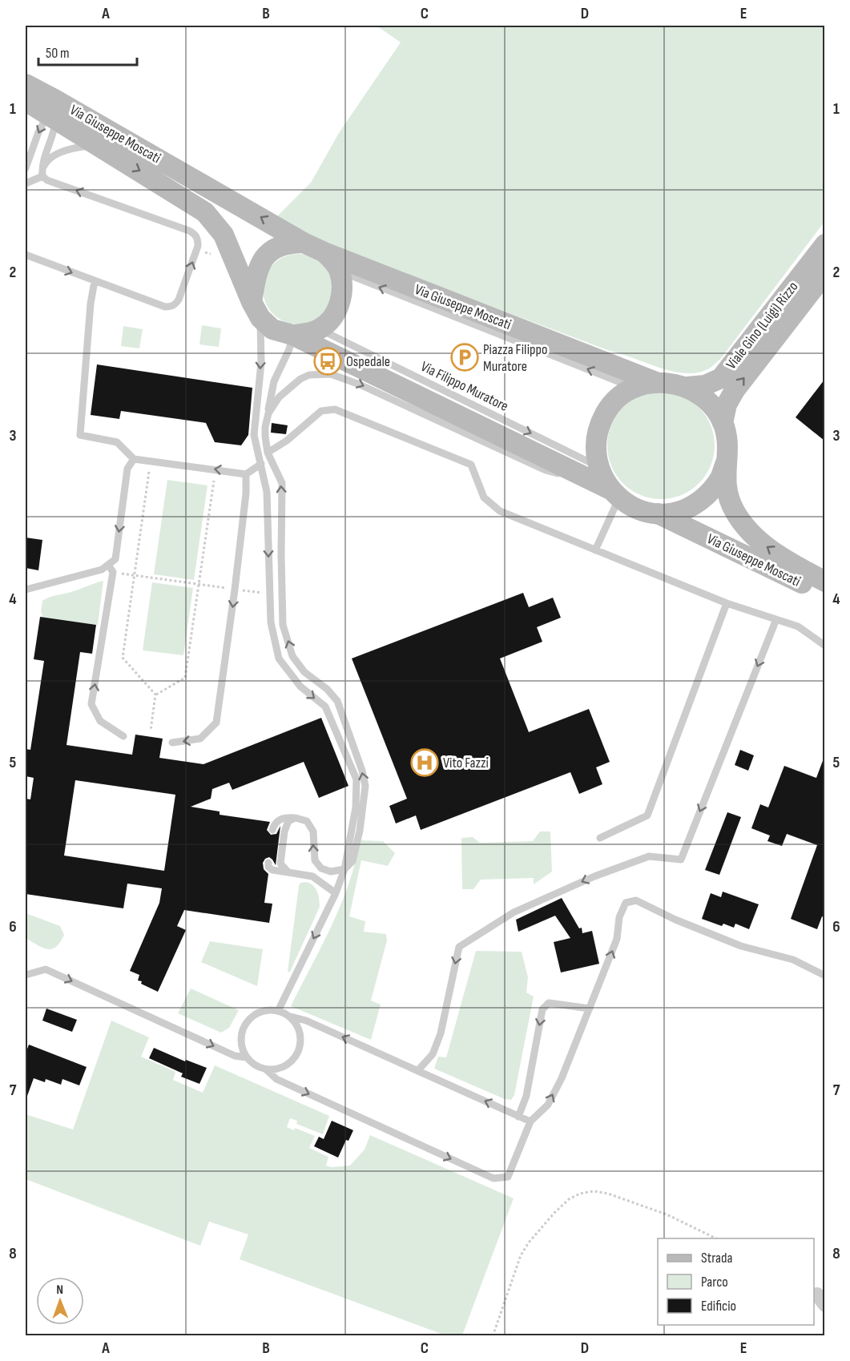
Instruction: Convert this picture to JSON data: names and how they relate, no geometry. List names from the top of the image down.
{
  "streets": {
    "street": ["Via Giuseppe Moscati", "Viale Gino (Luigi) Rizzo"],
    "lane": ["Via Filippo Muratore"]
  },
  "crossings": [
    ["Via Giuseppe Moscati", "Viale Gino (Luigi) Rizzo"],
    ["Via Giuseppe Moscati", "Via Filippo Muratore"],
    ["Viale Gino (Luigi) Rizzo", "Via Filippo Muratore"]
  ],
  "one_way": ["Via Filippo Muratore"],
  "places": {
    "parking": ["Piazza Filippo Muratore"],
    "bus stop": ["Ospedale"],
    "hospital": ["Vito Fazzi"]
  },
  "legend": ["Strada", "Parco", "Edificio"],
  "scale_bar": "50 m",
  "north": "top",
  "grid": {
    "columns": [
      "A",
      "B",
      "C",
      "D",
      "E"
    ],
    "rows": [
      "1",
      "2",
      "3",
      "4",
      "5",
      "6",
      "7",
      "8"
    ]
  }
}
